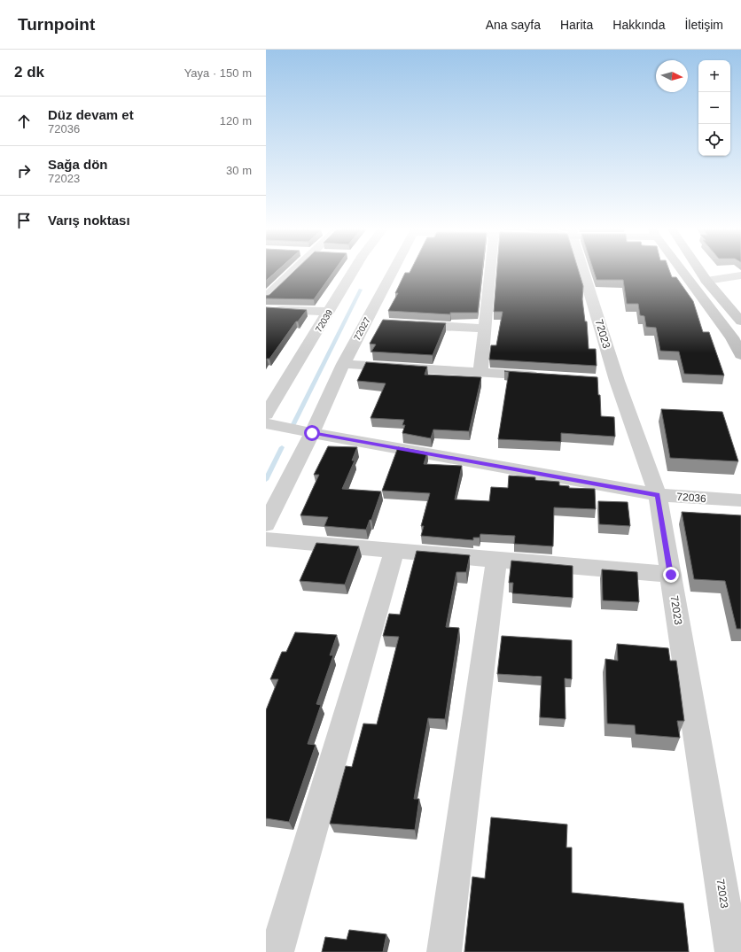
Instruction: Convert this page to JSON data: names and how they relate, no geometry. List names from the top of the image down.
{
  "streets": {
    "street": [
      "72039",
      "72027",
      "72023",
      "72036"
    ]
  },
  "crossings": [
    ["72027", "72036"],
    ["72023", "72036"]
  ],
  "north": "right",
  "page": {
    "header": "Turnpoint",
    "nav": [
      "Ana sayfa",
      "Harita",
      "Hakkında",
      "İletişim"
    ],
    "heading": ["2 dk", "Yaya · 150 m"],
    "map_buttons": ["+", "−"],
    "list": [
      ["Düz devam et", "72036", "120 m"],
      ["Sağa dön", "72023", "30 m"],
      "Varış noktası"
    ]
  }
}
